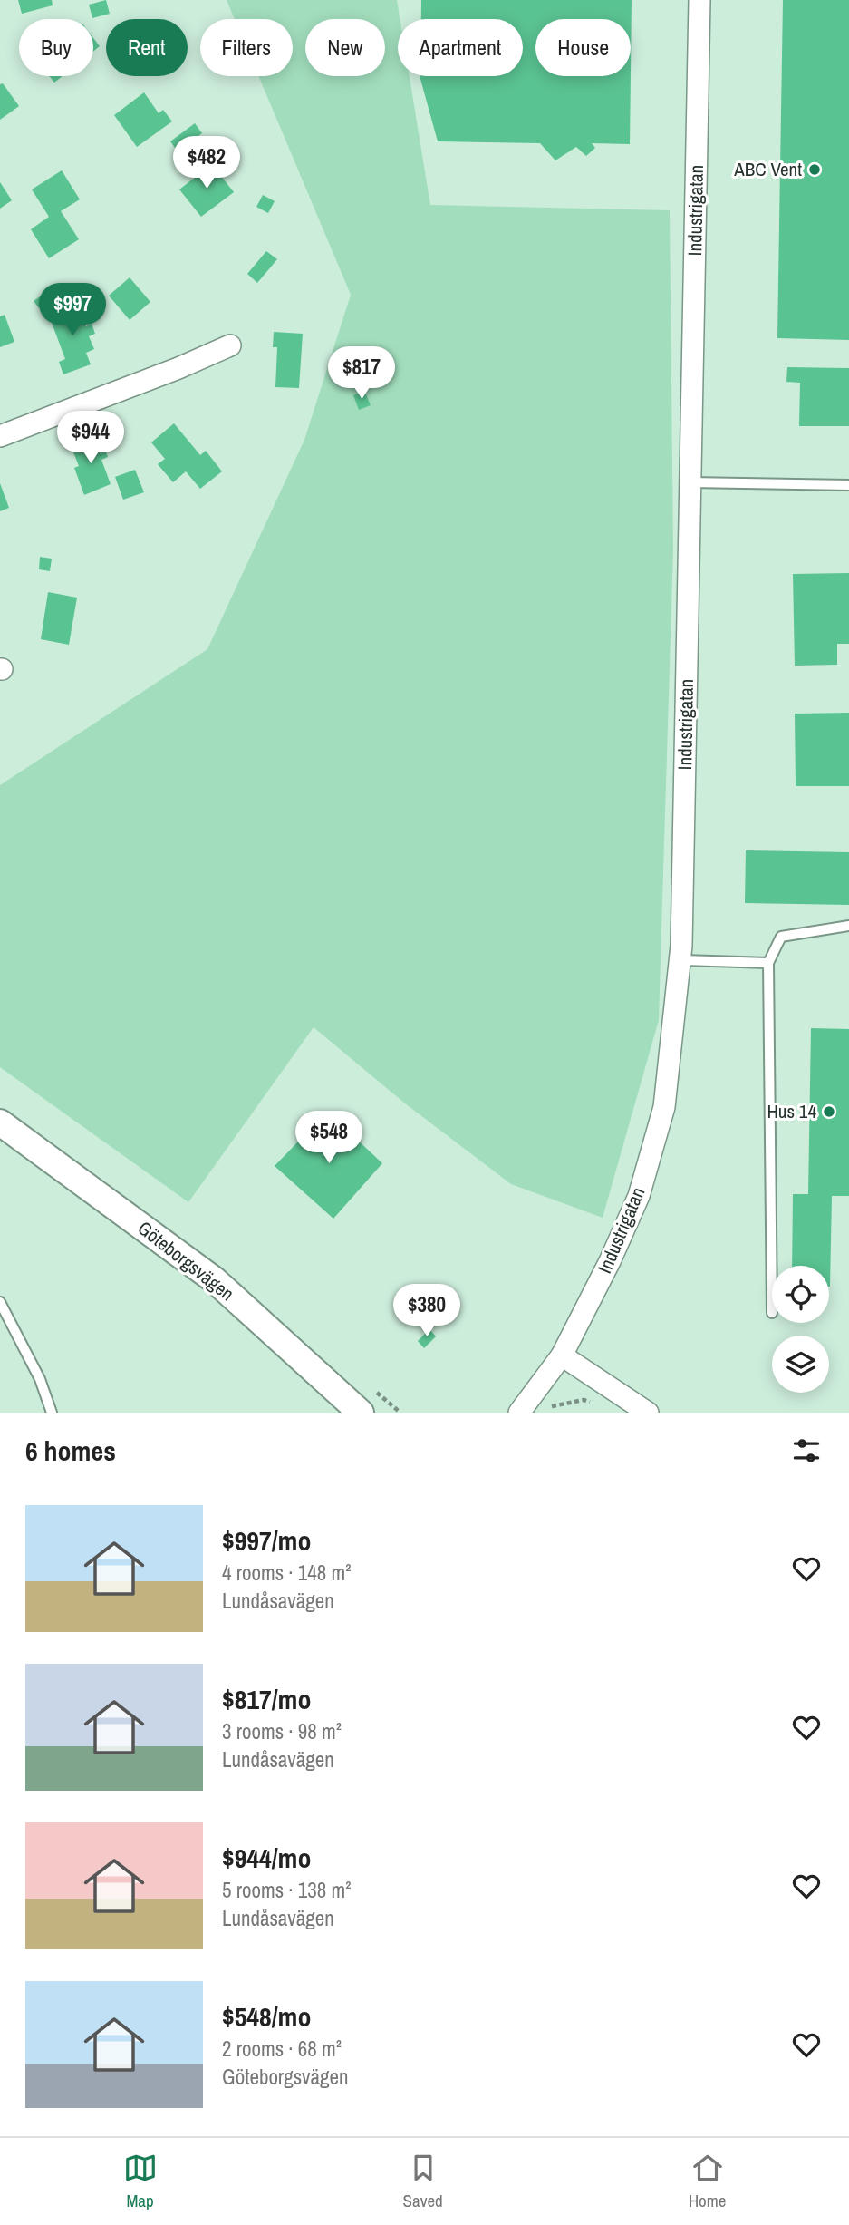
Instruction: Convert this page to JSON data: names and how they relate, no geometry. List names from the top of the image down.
{
  "streets": {
    "street": ["Industrigatan", "Göteborgsvägen"]
  },
  "places": ["ABC Vent", "Hus 14"],
  "page": {
    "chip": [
      "Buy",
      "Rent",
      "Filters",
      "New",
      "Apartment",
      "House"
    ],
    "price": [
      "$482",
      "$997",
      "$817",
      "$944",
      "$548",
      "$380"
    ],
    "heading": "6 homes",
    "list": [
      {
        "name": "$997/mo",
        "note": "4 rooms · 148 m² · Lundåsavägen"
      },
      {
        "name": "$817/mo",
        "note": "3 rooms · 98 m² · Lundåsavägen"
      },
      {
        "name": "$944/mo",
        "note": "5 rooms · 138 m² · Lundåsavägen"
      },
      {
        "name": "$548/mo",
        "note": "2 rooms · 68 m² · Göteborgsvägen"
      }
    ],
    "tabs": ["Map", "Saved", "Home"]
  }
}
